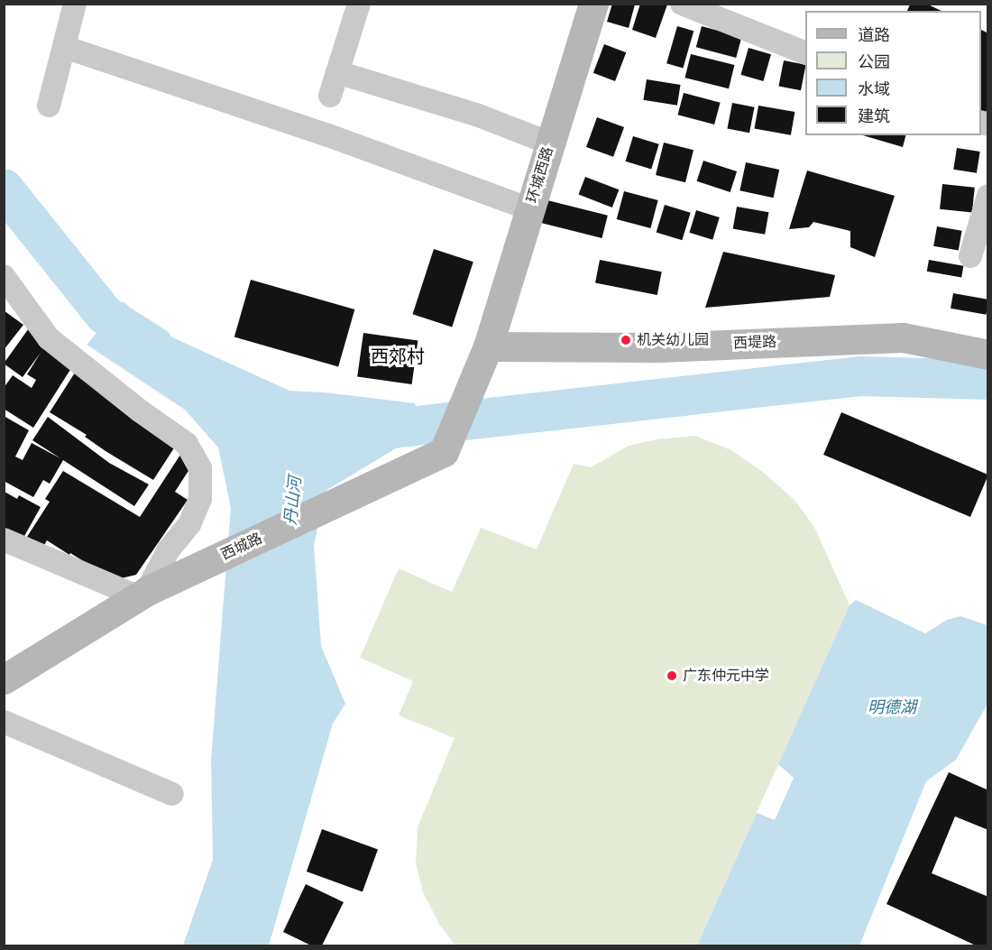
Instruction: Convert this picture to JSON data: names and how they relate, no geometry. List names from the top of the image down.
{
  "streets": {
    "street": ["环城西路", "西堤路", "西城路"]
  },
  "crossings": [
    ["环城西路", "西堤路"],
    ["环城西路", "西城路"],
    ["西堤路", "西城路"]
  ],
  "districts": ["西郊村"],
  "water": ["丹山河", "明德湖"],
  "places": ["机关幼儿园", "广东仲元中学"],
  "legend": [
    "道路",
    "公园",
    "水域",
    "建筑"
  ]
}
